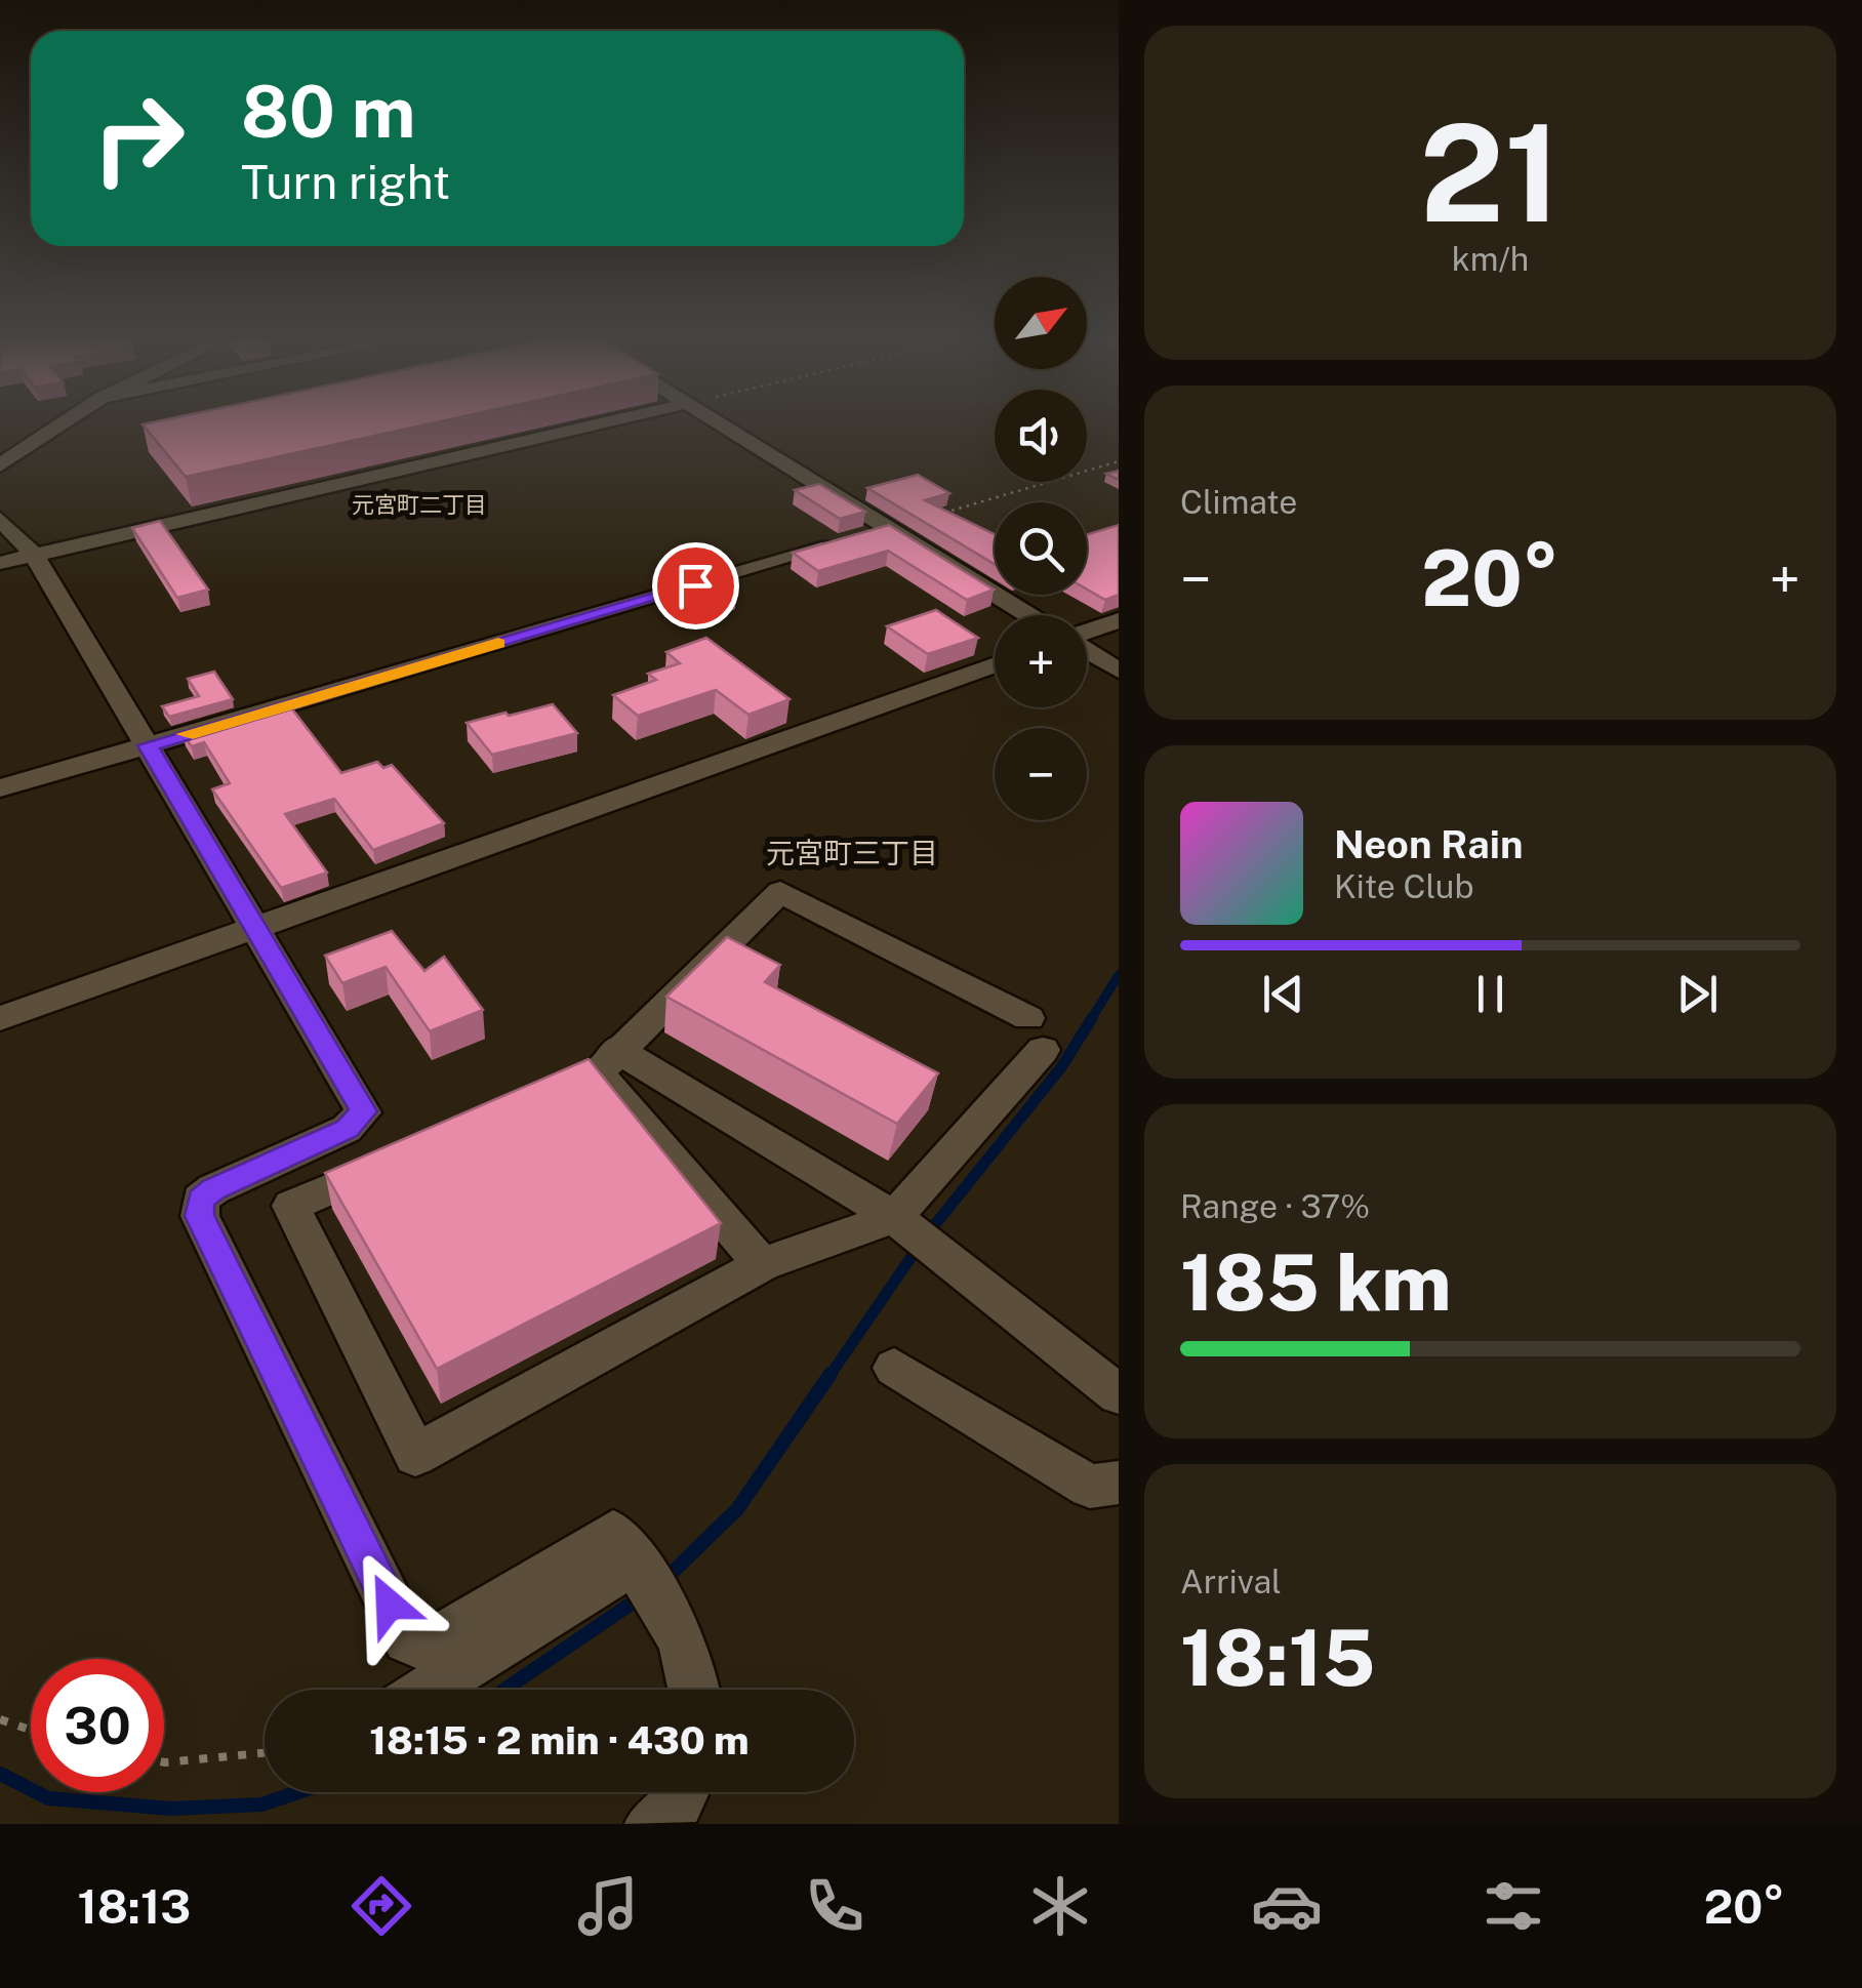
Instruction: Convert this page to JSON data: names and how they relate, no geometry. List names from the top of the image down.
{
  "districts": ["元宮町二丁目", "元宮町三丁目"],
  "north": "top right",
  "page": {
    "tile": [
      ["21", "km/h"],
      "Climate",
      ["Range · 37%", "185 km"],
      ["Arrival", "18:15"]
    ],
    "turn": ["80 m", "Turn right"],
    "map_buttons": ["+", "−"],
    "heat": ["−", "20°", "+"],
    "song": ["Neon Rain", "Kite Club"],
    "limit": "30",
    "trip": "18:15 · 2 min · 430 m",
    "tabs": ["18:13", "20°"]
  }
}
